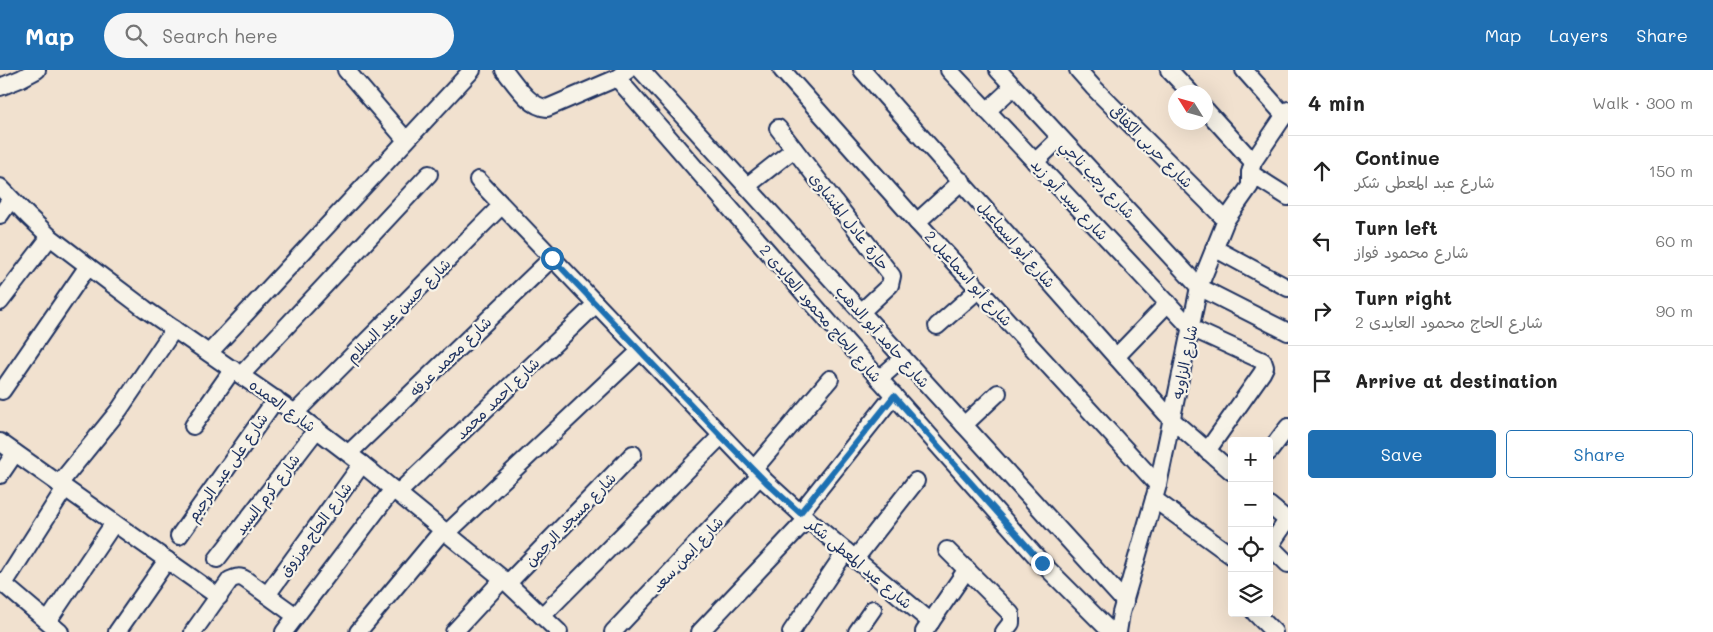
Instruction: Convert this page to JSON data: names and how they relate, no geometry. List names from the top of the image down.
{
  "streets": {
    "street": [
      "شارع حربى الكفافى",
      "شارع رجب ناجي",
      "شارع سيد أبو زيد",
      "حارة عادل المنشاوى",
      "شارع أبو اسماعيل",
      "شارع أبو اسماعيل 2",
      "شارع حسن عبد السلام",
      "شارع الحاج محمود العايدى 2",
      "شارع حامد أبو الدهب",
      "شارع محمد عرفه",
      "شارع الزاويه",
      "شارع احمد محمد",
      "شارع العمده",
      "شارع على عبد الرحيم",
      "شارع كرم السيد",
      "شارع مسجد الرحمن",
      "شارع الحاج مرزوق",
      "شارع ايمن سعد",
      "شارع عبد المعطى شكر"
    ]
  },
  "crossings": [
    ["شارع حربى الكفافى", "شارع الزاويه"],
    ["شارع رجب ناجي", "شارع الزاويه"],
    ["شارع سيد أبو زيد", "شارع الزاويه"],
    ["حارة عادل المنشاوى", "شارع حامد أبو الدهب"],
    ["شارع أبو اسماعيل", "شارع الزاويه"],
    ["شارع أبو اسماعيل 2", "شارع الزاويه"],
    ["شارع حسن عبد السلام", "شارع العمده"],
    ["شارع حسن عبد السلام", "شارع عبد المعطى شكر"],
    ["شارع حامد أبو الدهب", "شارع الزاويه"],
    ["شارع محمد عرفه", "شارع العمده"],
    ["شارع محمد عرفه", "شارع عبد المعطى شكر"],
    ["شارع احمد محمد", "شارع العمده"],
    ["شارع احمد محمد", "شارع عبد المعطى شكر"],
    ["شارع العمده", "شارع على عبد الرحيم"],
    ["شارع العمده", "شارع كرم السيد"],
    ["شارع العمده", "شارع مسجد الرحمن"],
    ["شارع العمده", "شارع الحاج مرزوق"],
    ["شارع ايمن سعد", "شارع عبد المعطى شكر"]
  ],
  "north": "top left",
  "page": {
    "header": "Map",
    "search": "Search here",
    "nav": ["Map", "Layers", "Share"],
    "heading": ["4 min", "Walk · 300 m"],
    "list": [
      ["Continue", "شارع عبد المعطى شكر", "150 m"],
      ["Turn left", "شارع محمود فواز", "60 m"],
      ["Turn right", "شارع الحاج محمود العايدى 2", "90 m"],
      "Arrive at destination"
    ],
    "buttons": ["Save", "Share"],
    "map_buttons": ["+", "−"]
  }
}
